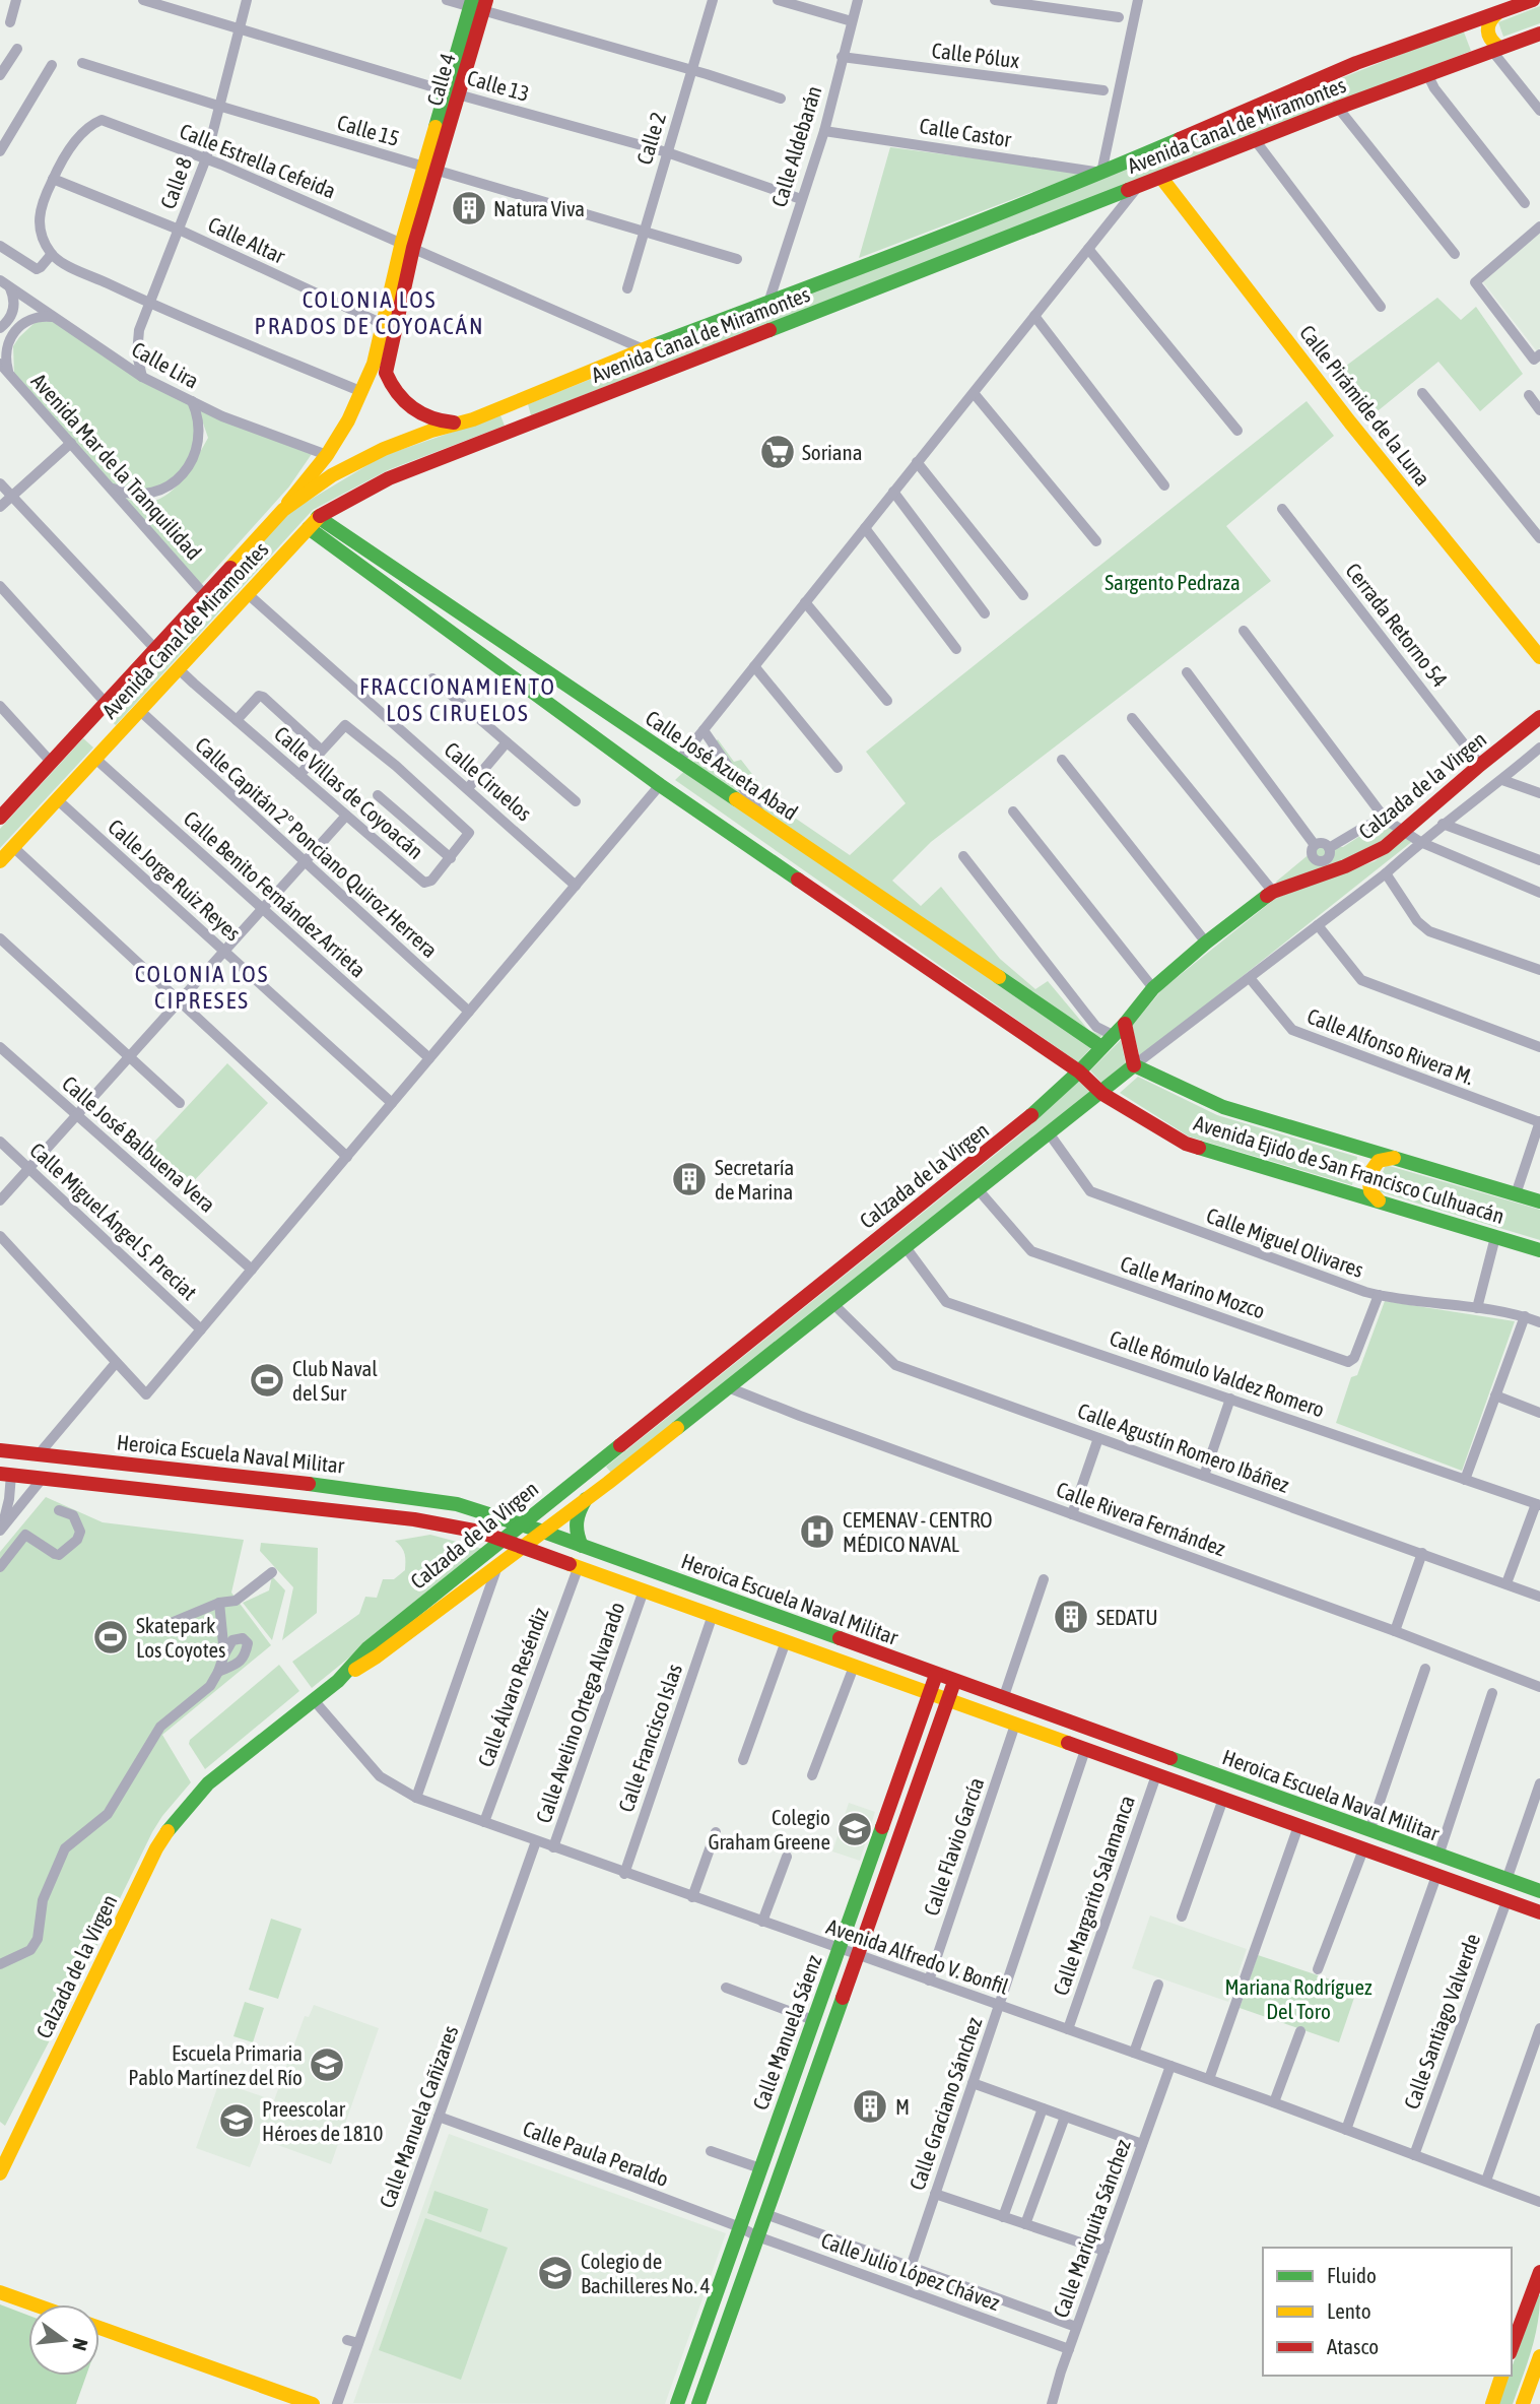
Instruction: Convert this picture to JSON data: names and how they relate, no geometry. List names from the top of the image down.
{
  "streets": {
    "main road": [
      "Calle 4",
      "Avenida Canal de Miramontes",
      "Calle Pirámide de la Luna",
      "Calle José Azueta Abad",
      "Calzada de la Virgen",
      "Avenida Ejido de San Francisco Culhuacán",
      "Heroica Escuela Naval Militar",
      "Calle Manuela Sáenz"
    ],
    "street": [
      "Calle Pólux",
      "Calle 13",
      "Calle 15",
      "Calle Castor",
      "Calle 2",
      "Calle Aldebarán",
      "Calle Estrella Cefeida",
      "Calle 8",
      "Calle Altar",
      "Calle Lira",
      "Avenida Mar de la Tranquilidad",
      "Cerrada Retorno 54",
      "Calle Ciruelos",
      "Calle Villas de Coyoacán",
      "Calle Capitán 2º Ponciano Quiroz Herrera",
      "Calle Jorge Ruiz Reyes",
      "Calle Benito Fernández Arrieta",
      "Calle Alfonso Rivera M.",
      "Calle José Balbuena Vera",
      "Calle Miguel Ángel S. Preciat",
      "Calle Miguel Olivares",
      "Calle Marino Mozco",
      "Calle Rómulo Valdez Romero",
      "Calle Agustín Romero Ibáñez",
      "Calle Rivera Fernández",
      "Calle Álvaro Reséndiz",
      "Calle Avelino Ortega Alvarado",
      "Calle Francisco Islas",
      "Calle Flavio García",
      "Calle Margarito Salamanca",
      "Avenida Alfredo V. Bonfil",
      "Calle Santiago Valverde",
      "Calle Graciano Sánchez",
      "Calle Manuela Cañizares",
      "Calle Paula Peraldo",
      "Calle Mariquita Sánchez",
      "Calle Julio López Chávez"
    ]
  },
  "crossings": [
    ["Calle Pólux", "Calle Aldebarán"],
    ["Calle 4", "Calle 13"],
    ["Calle 4", "Calle 15"],
    ["Calle 4", "Calle Estrella Cefeida"],
    ["Calle 13", "Calle 2"],
    ["Calle 13", "Calle Aldebarán"],
    ["Calle 13", "Calle 8"],
    ["Avenida Canal de Miramontes", "Calle Castor"],
    ["Avenida Canal de Miramontes", "Calle Aldebarán"],
    ["Avenida Canal de Miramontes", "Calle Estrella Cefeida"],
    ["Avenida Canal de Miramontes", "Calle Pirámide de la Luna"],
    ["Avenida Canal de Miramontes", "Avenida Mar de la Tranquilidad"],
    ["Avenida Canal de Miramontes", "Calle José Azueta Abad"],
    ["Avenida Canal de Miramontes", "Calle Ciruelos"],
    ["Avenida Canal de Miramontes", "Calle Villas de Coyoacán"],
    ["Avenida Canal de Miramontes", "Calle Capitán 2º Ponciano Quiroz Herrera"],
    ["Avenida Canal de Miramontes", "Calle Jorge Ruiz Reyes"],
    ["Avenida Canal de Miramontes", "Calle Benito Fernández Arrieta"],
    ["Calle 15", "Calle 2"],
    ["Calle 15", "Calle 8"],
    ["Calle Castor", "Calle Aldebarán"],
    ["Calle Estrella Cefeida", "Calle 8"],
    ["Calle Estrella Cefeida", "Calle Altar"],
    ["Calle 8", "Calle Altar"],
    ["Calle 8", "Calle Lira"],
    ["Cerrada Retorno 54", "Calzada de la Virgen"],
    ["Calle José Azueta Abad", "Calzada de la Virgen"],
    ["Calzada de la Virgen", "Calle Alfonso Rivera M."],
    ["Calzada de la Virgen", "Avenida Ejido de San Francisco Culhuacán"],
    ["Calzada de la Virgen", "Calle Miguel Olivares"],
    ["Calzada de la Virgen", "Calle Marino Mozco"],
    ["Calzada de la Virgen", "Calle Rómulo Valdez Romero"],
    ["Calzada de la Virgen", "Calle Agustín Romero Ibáñez"],
    ["Calzada de la Virgen", "Heroica Escuela Naval Militar"],
    ["Calzada de la Virgen", "Calle Rivera Fernández"],
    ["Calzada de la Virgen", "Avenida Alfredo V. Bonfil"],
    ["Calle Miguel Olivares", "Calle Marino Mozco"],
    ["Heroica Escuela Naval Militar", "Calle Álvaro Reséndiz"],
    ["Heroica Escuela Naval Militar", "Calle Avelino Ortega Alvarado"],
    ["Heroica Escuela Naval Militar", "Calle Francisco Islas"],
    ["Heroica Escuela Naval Militar", "Calle Flavio García"],
    ["Heroica Escuela Naval Militar", "Calle Margarito Salamanca"],
    ["Heroica Escuela Naval Militar", "Calle Santiago Valverde"],
    ["Heroica Escuela Naval Militar", "Calle Manuela Sáenz"],
    ["Heroica Escuela Naval Militar", "Calle Graciano Sánchez"],
    ["Calle Álvaro Reséndiz", "Avenida Alfredo V. Bonfil"],
    ["Calle Avelino Ortega Alvarado", "Avenida Alfredo V. Bonfil"],
    ["Calle Francisco Islas", "Avenida Alfredo V. Bonfil"],
    ["Calle Flavio García", "Avenida Alfredo V. Bonfil"],
    ["Calle Margarito Salamanca", "Avenida Alfredo V. Bonfil"],
    ["Avenida Alfredo V. Bonfil", "Calle Santiago Valverde"],
    ["Avenida Alfredo V. Bonfil", "Calle Manuela Sáenz"],
    ["Avenida Alfredo V. Bonfil", "Calle Graciano Sánchez"],
    ["Avenida Alfredo V. Bonfil", "Calle Manuela Cañizares"],
    ["Avenida Alfredo V. Bonfil", "Calle Mariquita Sánchez"],
    ["Calle Manuela Sáenz", "Calle Paula Peraldo"],
    ["Calle Manuela Sáenz", "Calle Julio López Chávez"],
    ["Calle Graciano Sánchez", "Calle Julio López Chávez"],
    ["Calle Manuela Cañizares", "Calle Paula Peraldo"],
    ["Calle Paula Peraldo", "Calle Julio López Chávez"],
    ["Calle Mariquita Sánchez", "Calle Julio López Chávez"]
  ],
  "districts": ["COLONIA LOS PRADOS DE COYOACÁN", "FRACCIONAMIENTO LOS CIRUELOS", "COLONIA LOS CIPRESES"],
  "parks": ["Sargento Pedraza", "Mariana Rodríguez Del Toro"],
  "places": {
    "building": [
      "Natura Viva",
      "Secretaría de Marina",
      "SEDATU",
      "M"
    ],
    "supermarket": ["Soriana"],
    "sports": ["Club Naval del Sur", "Skatepark Los Coyotes"],
    "hospital": ["CEMENAV - CENTRO MÉDICO NAVAL"],
    "school or university": [
      "Colegio Graham Greene",
      "Escuela Primaria Pablo Martínez del Río",
      "Preescolar Héroes de 1810",
      "Colegio de Bachilleres No. 4"
    ]
  },
  "legend": ["Fluido", "Lento", "Atasco"],
  "north": "right"
}
